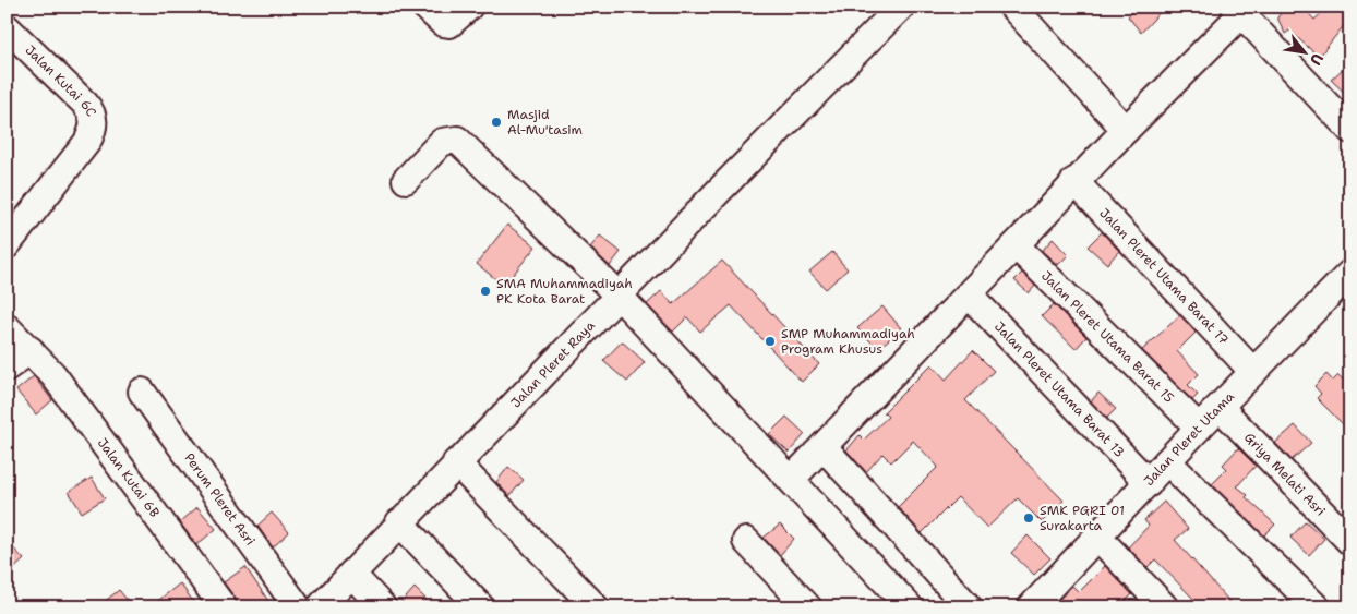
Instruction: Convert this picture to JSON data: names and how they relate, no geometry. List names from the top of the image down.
{
  "streets": {
    "street": [
      "Jalan Kutai 6C",
      "Jalan Pleret Utama Barat 17",
      "Jalan Pleret Utama Barat 15",
      "Jalan Pleret Raya",
      "Jalan Pleret Utama Barat 13",
      "Jalan Pleret Utama",
      "Griya Melati Asri",
      "Jalan Kutai 6B",
      "Perum Pleret Asri"
    ]
  },
  "crossings": [
    ["Jalan Pleret Utama Barat 17", "Jalan Pleret Utama"],
    ["Jalan Pleret Utama Barat 15", "Jalan Pleret Utama"],
    ["Jalan Pleret Utama Barat 13", "Jalan Pleret Utama"],
    ["Jalan Pleret Utama", "Griya Melati Asri"]
  ],
  "places": [
    "Masjid Al-Mu'tasim",
    "SMA Muhammadiyah PK Kota Barat",
    "SMP Muhammadiyah Program Khusus",
    "SMK PGRI 01 Surakarta"
  ],
  "north": "bottom right"
}
